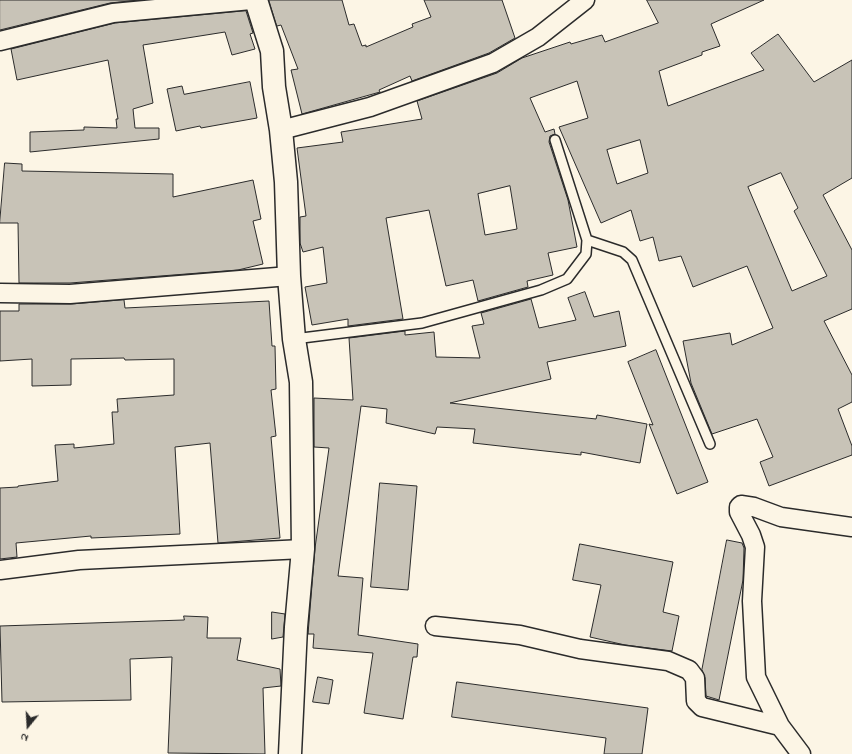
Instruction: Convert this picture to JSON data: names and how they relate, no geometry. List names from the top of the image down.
{
  "north": "bottom"
}
